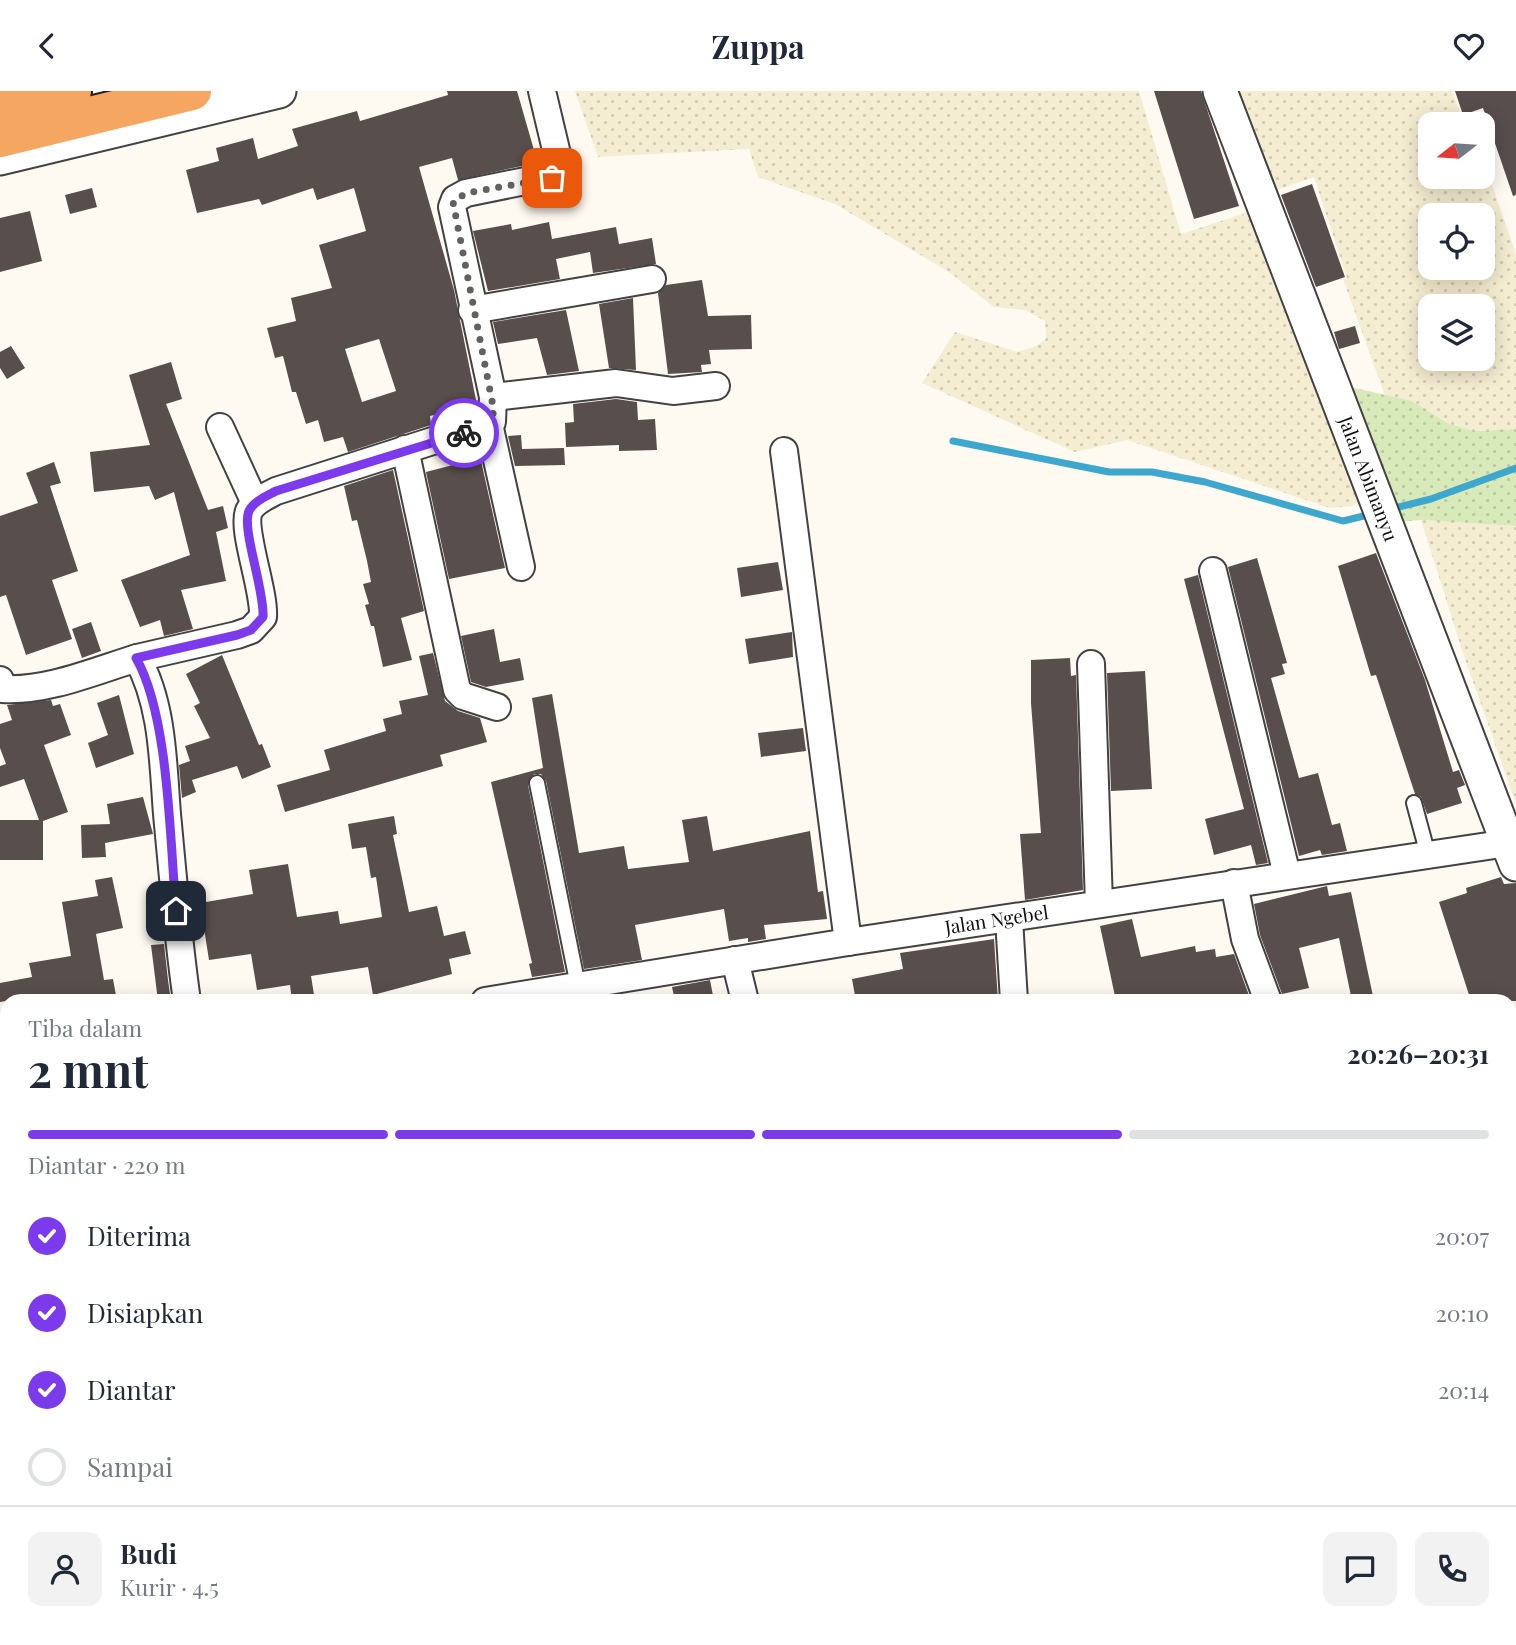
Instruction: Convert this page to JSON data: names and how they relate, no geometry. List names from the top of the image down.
{
  "streets": {
    "street": ["Jalan Abimanyu", "Jalan Ngebel"]
  },
  "crossings": [
    ["Jalan Abimanyu", "Jalan Ngebel"]
  ],
  "north": "left",
  "page": {
    "header": "Zuppa",
    "heading": ["2 mnt", "Tiba dalam", "20:26–20:31"],
    "panel": ["Budi", "Kurir · 4.5"],
    "bar": "Diantar · 220 m",
    "list": [
      ["Diterima", "20:07"],
      ["Disiapkan", "20:10"],
      ["Diantar", "20:14"],
      "Sampai"
    ]
  }
}
